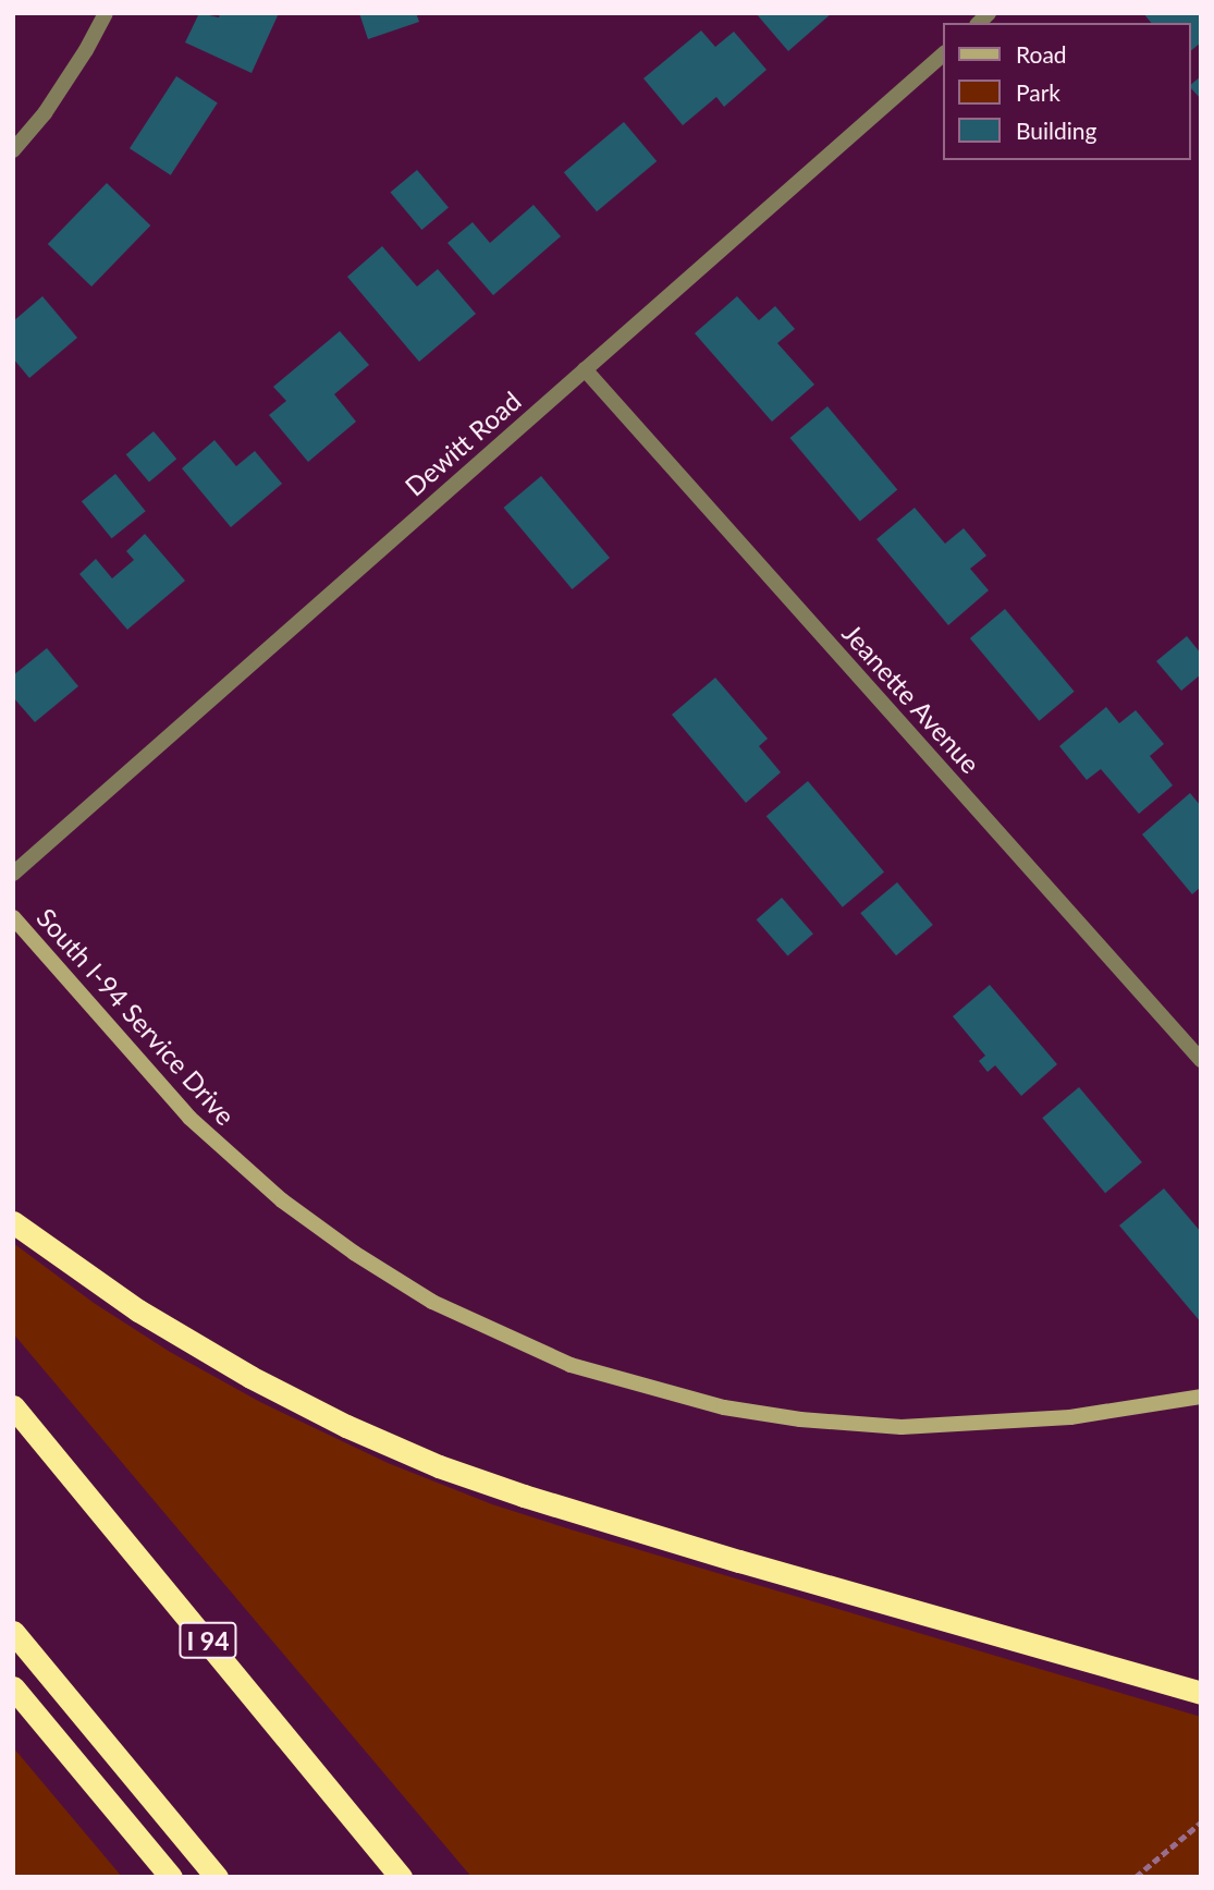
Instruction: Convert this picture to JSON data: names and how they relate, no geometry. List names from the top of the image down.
{
  "streets": {
    "highway": ["I 94"],
    "street": ["Dewitt Road", "Jeanette Avenue", "South I-94 Service Drive"]
  },
  "crossings": [
    ["Dewitt Road", "Jeanette Avenue"]
  ],
  "legend": ["Road", "Park", "Building"]
}
